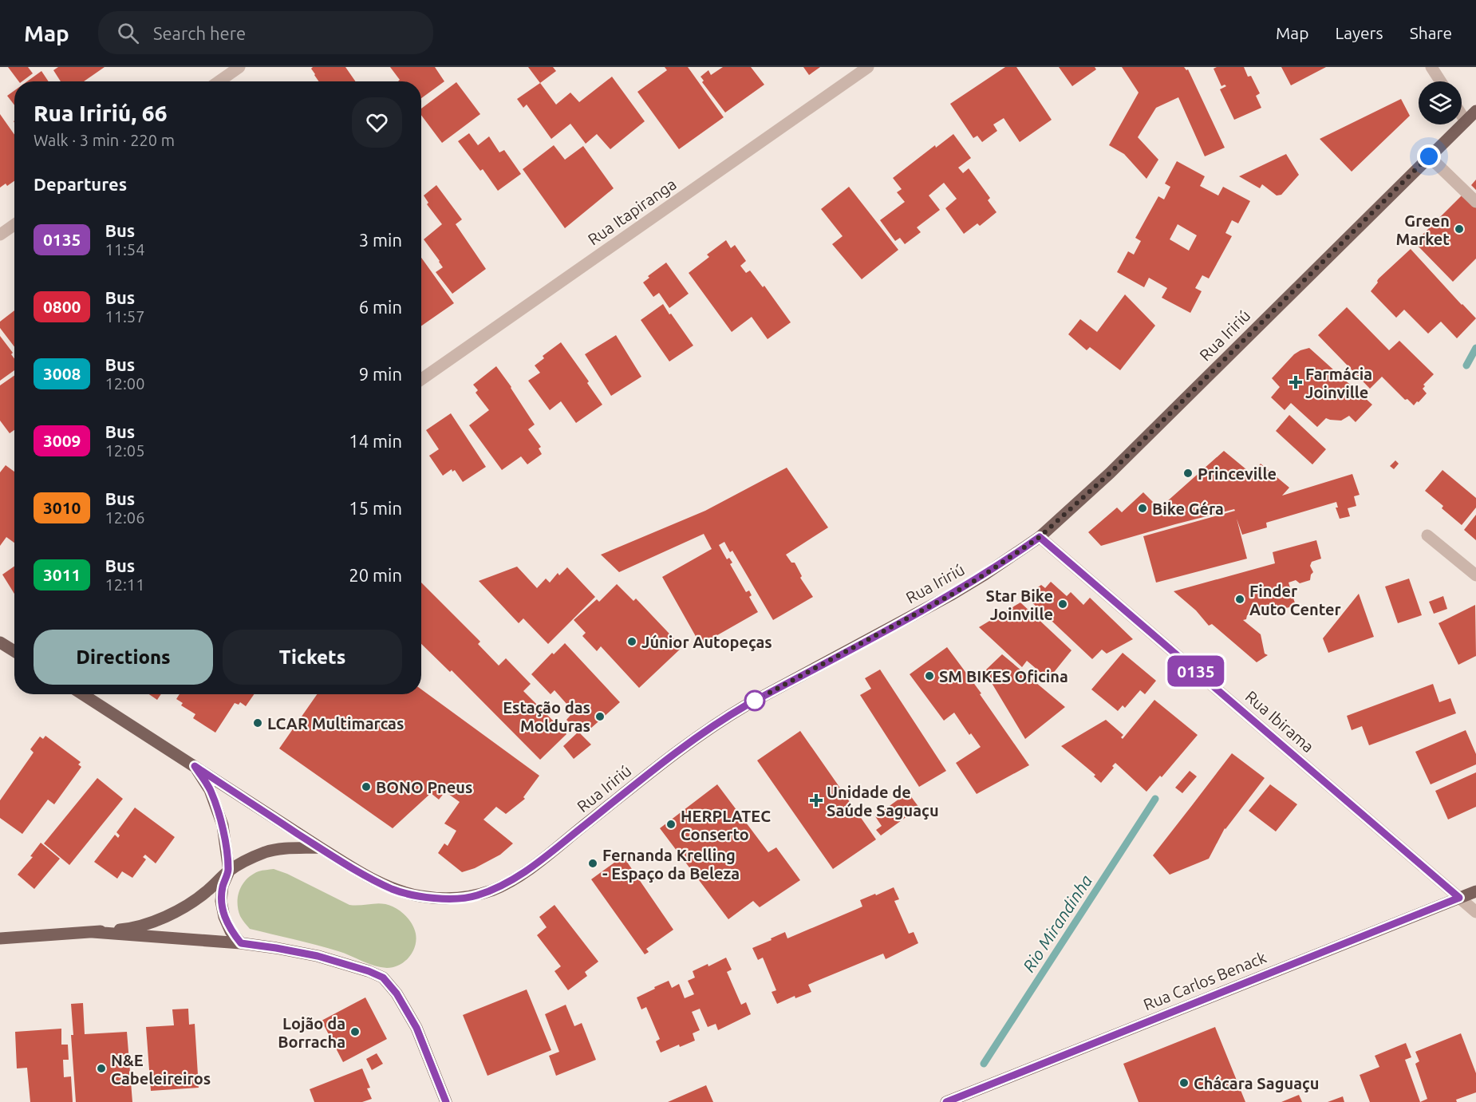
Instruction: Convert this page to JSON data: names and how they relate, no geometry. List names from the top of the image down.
{
  "streets": {
    "main road": ["Rua Iririú", "Rua Carlos Benack"],
    "street": ["Rua Itapiranga", "Rua Ibirama"]
  },
  "crossings": [
    ["Rua Iririú", "Rua Ibirama"],
    ["Rua Ibirama", "Rua Carlos Benack"]
  ],
  "water": ["Rio Mirandinha"],
  "places": {
    "other": [
      "Green Market",
      "Princeville",
      "Bike Géra",
      "Finder Auto Center",
      "Star Bike Joinville",
      "Júnior Autopeças",
      "SM BIKES Oficina",
      "Estação das Molduras",
      "LCAR Multimarcas",
      "BONO Pneus",
      "HERPLATEC Conserto",
      "Fernanda Krelling - Espaço da Beleza",
      "Lojão da Borracha",
      "N&E Cabeleireiros",
      "Chácara Saguaçu"
    ],
    "health": ["Farmácia Joinville", "Unidade de Saúde Saguaçu"]
  },
  "lines": ["bus line 0135"],
  "page": {
    "header": "Map",
    "search": "Search here",
    "nav": ["Map", "Layers", "Share"],
    "on_map": "0135",
    "heading": [
      ["Rua Iririú, 66", "Walk · 3 min · 220 m"],
      "Departures"
    ],
    "list": [
      {
        "mark": "0135",
        "name": "Bus",
        "note": "11:54",
        "value": "3 min"
      },
      {
        "mark": "0800",
        "name": "Bus",
        "note": "11:57",
        "value": "6 min"
      },
      {
        "mark": "3008",
        "name": "Bus",
        "note": "12:00",
        "value": "9 min"
      },
      {
        "mark": "3009",
        "name": "Bus",
        "note": "12:05",
        "value": "14 min"
      },
      {
        "mark": "3010",
        "name": "Bus",
        "note": "12:06",
        "value": "15 min"
      },
      {
        "mark": "3011",
        "name": "Bus",
        "note": "12:11",
        "value": "20 min"
      }
    ],
    "buttons": ["Directions", "Tickets"]
  }
}
